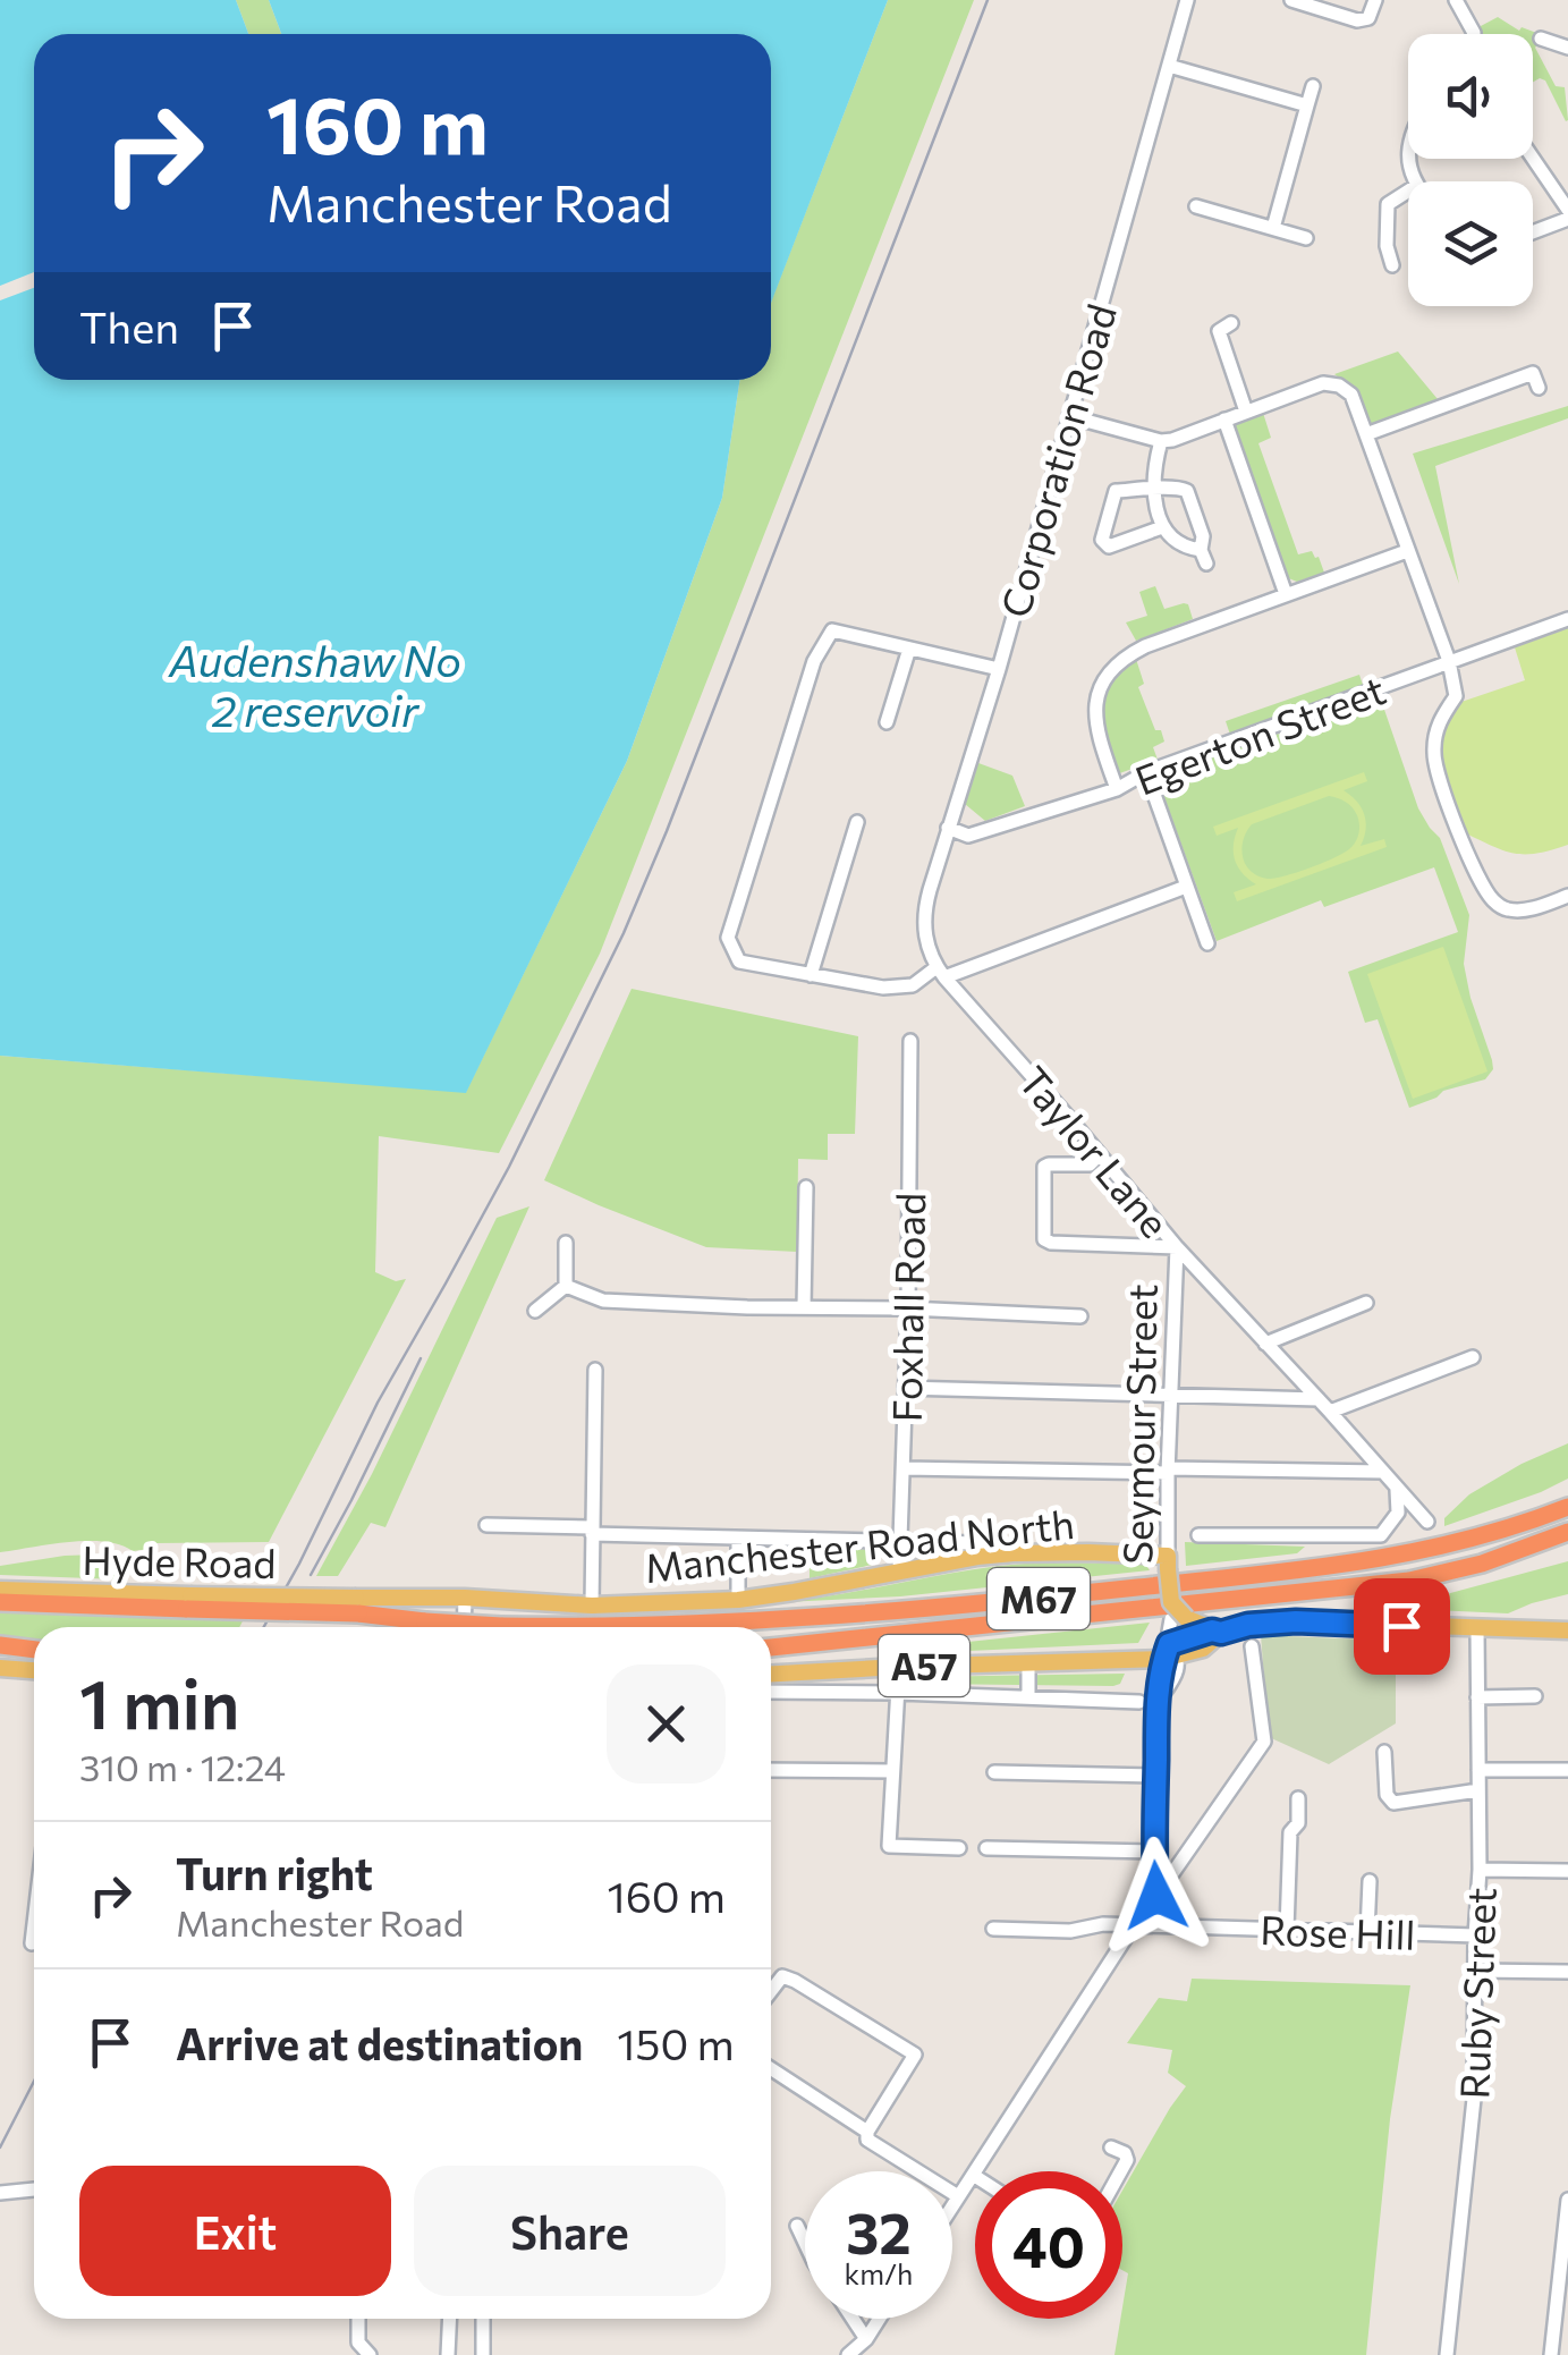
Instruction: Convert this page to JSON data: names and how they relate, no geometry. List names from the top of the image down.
{
  "streets": {
    "highway": ["M67"],
    "main road": [
      "Seymour Street",
      "Manchester Road North",
      "Hyde Road",
      "A57"
    ],
    "street": [
      "Corporation Road",
      "Egerton Street",
      "Taylor Lane",
      "Foxhall Road",
      "Rose Hill",
      "Ruby Street"
    ]
  },
  "crossings": [
    ["Corporation Road", "Egerton Street"],
    ["Corporation Road", "Taylor Lane"],
    ["Taylor Lane", "Seymour Street"],
    ["Foxhall Road", "Manchester Road North"],
    ["Seymour Street", "Manchester Road North"],
    ["Seymour Street", "A57"],
    ["Manchester Road North", "Hyde Road"],
    ["Hyde Road", "M67"],
    ["A57", "Ruby Street"],
    ["Rose Hill", "Ruby Street"]
  ],
  "water": ["Audenshaw No 2 reservoir"],
  "page": {
    "turn": ["160 m", "Manchester Road"],
    "then": "Then",
    "heading": ["1 min", "310 m · 12:24"],
    "list": [
      {
        "name": "Turn right",
        "note": "Manchester Road",
        "value": "160 m"
      },
      {
        "name": "Arrive at destination",
        "value": "150 m"
      }
    ],
    "buttons": ["Exit", "Share"],
    "speed": "32 km/h",
    "limit": "40"
  }
}
